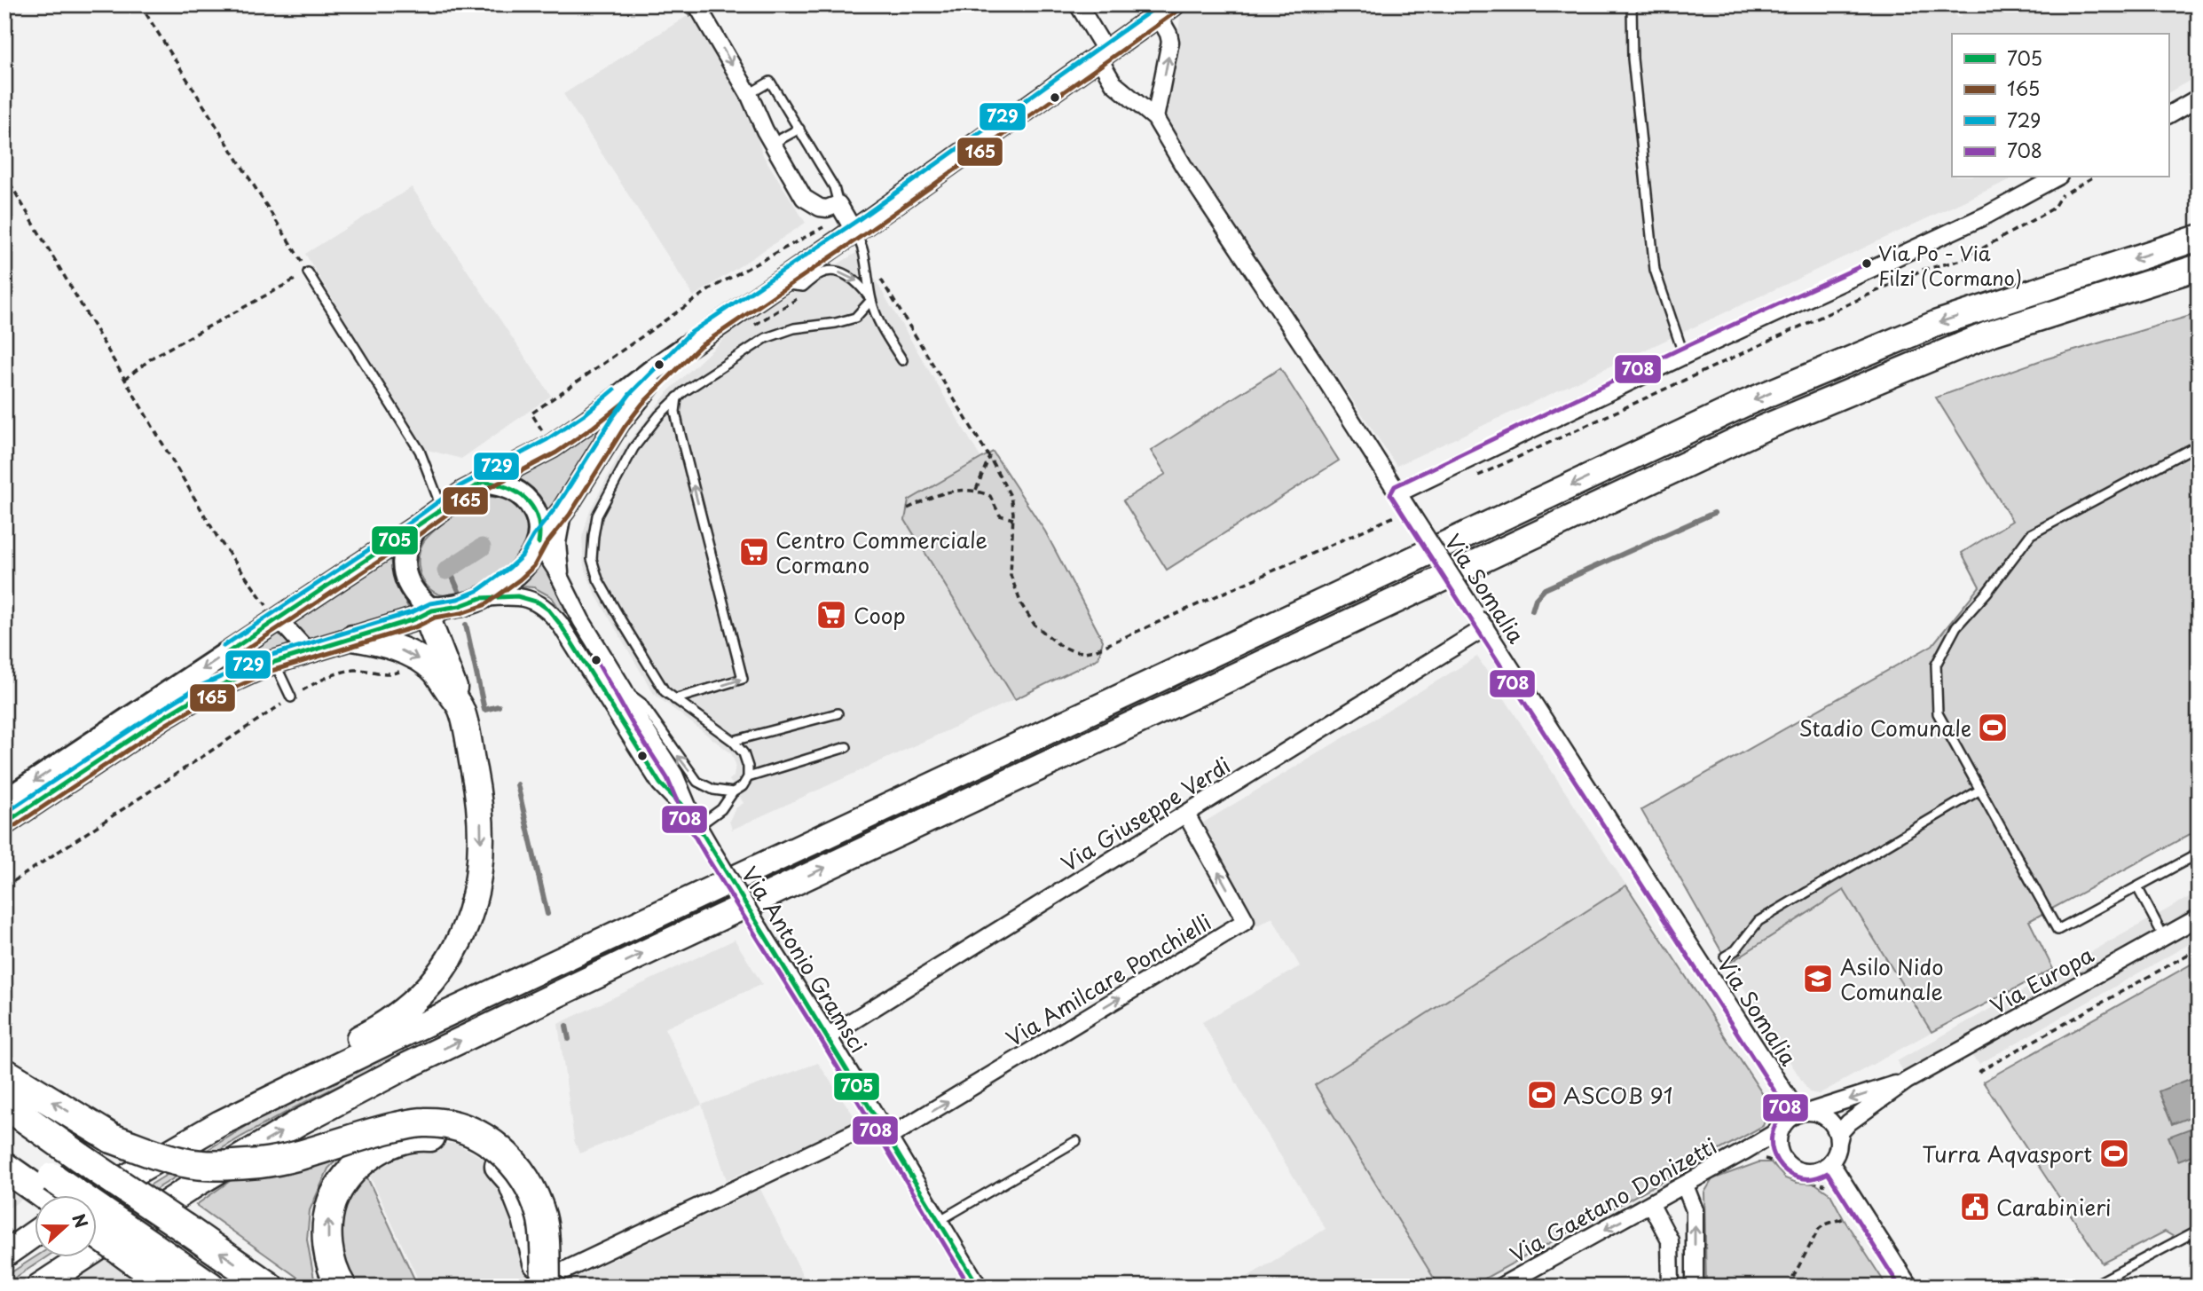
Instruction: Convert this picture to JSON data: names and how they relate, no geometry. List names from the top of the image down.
{
  "streets": {
    "street": [
      "Via Somalia",
      "Via Giuseppe Verdi",
      "Via Antonio Gramsci",
      "Via Amilcare Ponchielli",
      "Via Europa",
      "Via Gaetano Donizetti"
    ]
  },
  "crossings": [
    ["Via Somalia", "Via Giuseppe Verdi"],
    ["Via Somalia", "Via Europa"],
    ["Via Somalia", "Via Gaetano Donizetti"],
    ["Via Giuseppe Verdi", "Via Antonio Gramsci"],
    ["Via Giuseppe Verdi", "Via Amilcare Ponchielli"],
    ["Via Antonio Gramsci", "Via Amilcare Ponchielli"],
    ["Via Europa", "Via Gaetano Donizetti"]
  ],
  "one_way": ["Via Amilcare Ponchielli", "Via Gaetano Donizetti"],
  "places": {
    "other": ["Via Po - Via Filzi (Cormano)"],
    "supermarket": ["Centro Commerciale Cormano", "Coop"],
    "sports": ["Stadio Comunale", "ASCOB 91", "Turra Aqvasport"],
    "school or university": ["Asilo Nido Comunale"],
    "public building": ["Carabinieri"]
  },
  "lines": [
    "transit line 729",
    "transit line 165",
    "transit line 708",
    "transit line 705"
  ],
  "legend": [
    "705",
    "165",
    "729",
    "708"
  ],
  "north": "right"
}
